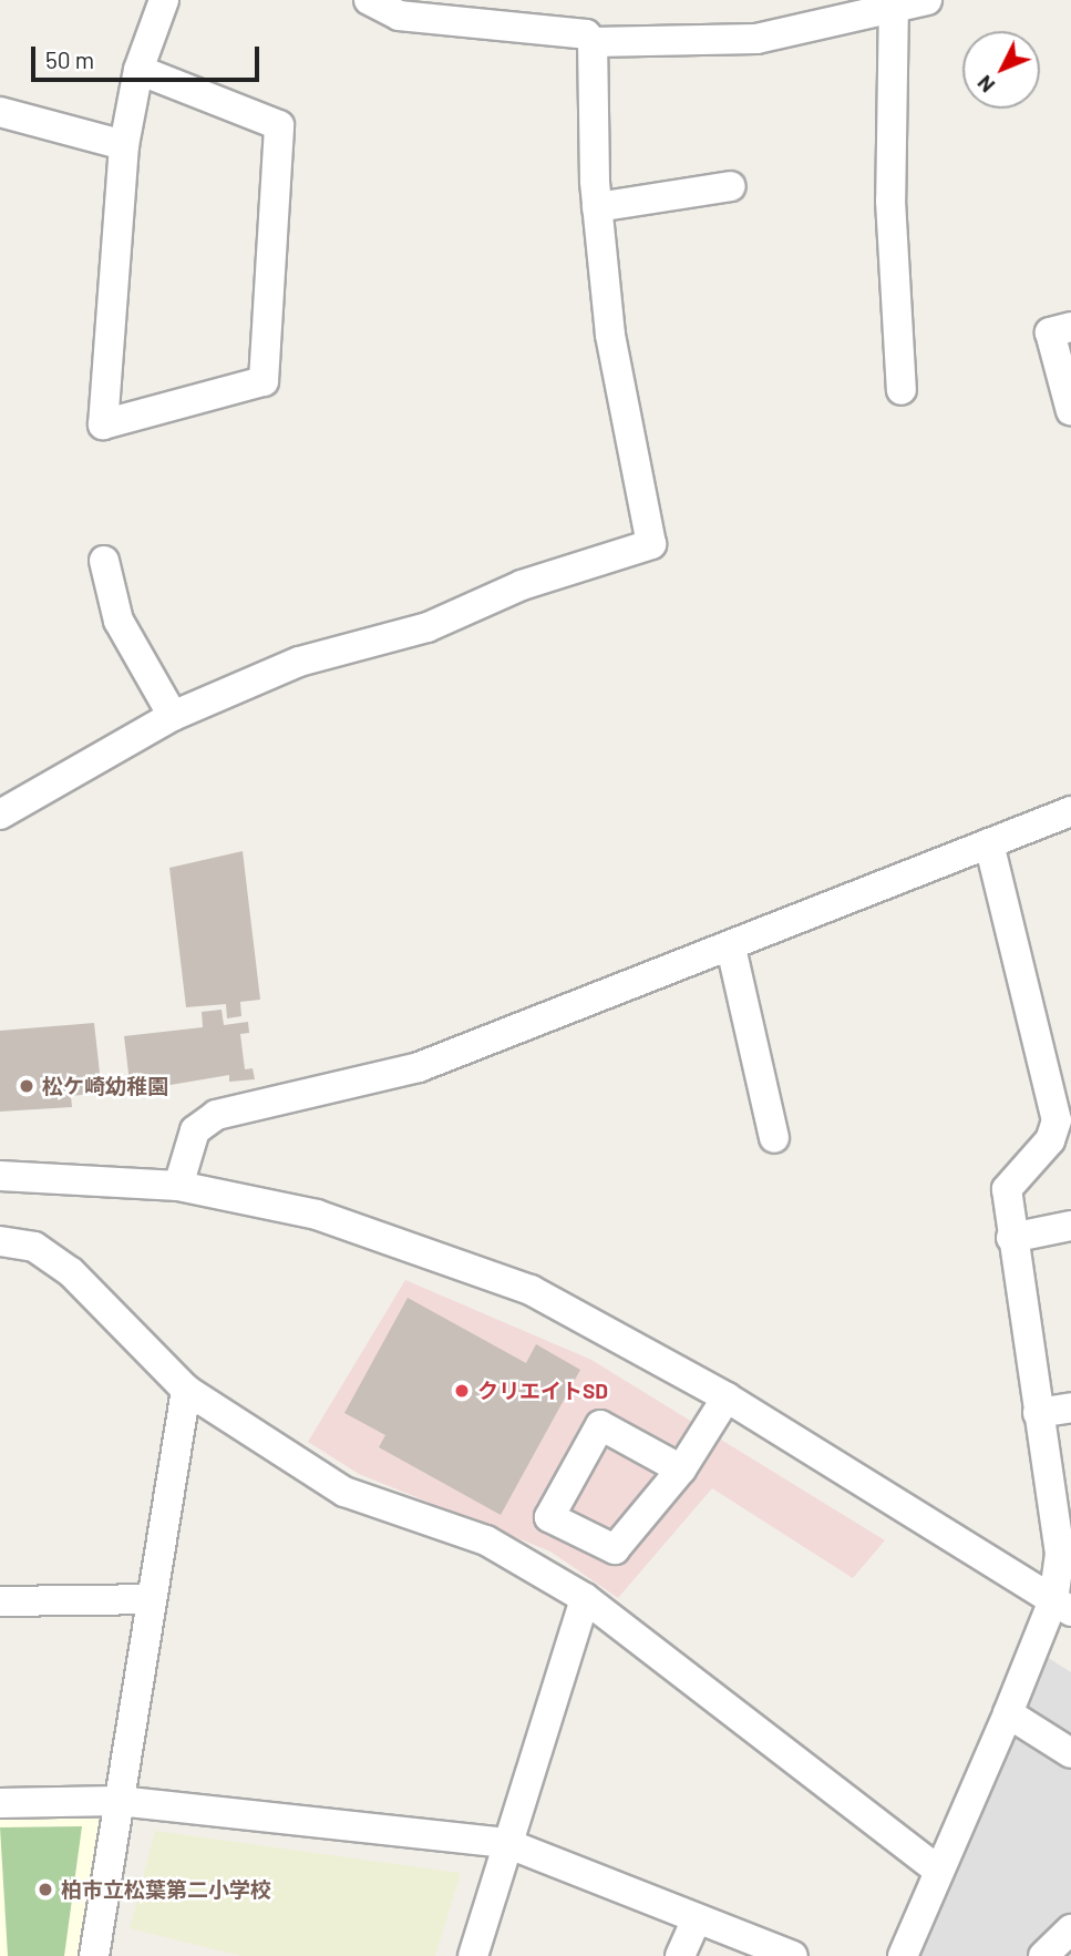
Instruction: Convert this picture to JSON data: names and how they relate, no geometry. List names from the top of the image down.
{
  "places": ["松ケ崎幼稚園", "クリエイトSD", "柏市立松葉第二小学校"],
  "scale_bar": "50 m",
  "north": "bottom left"
}
